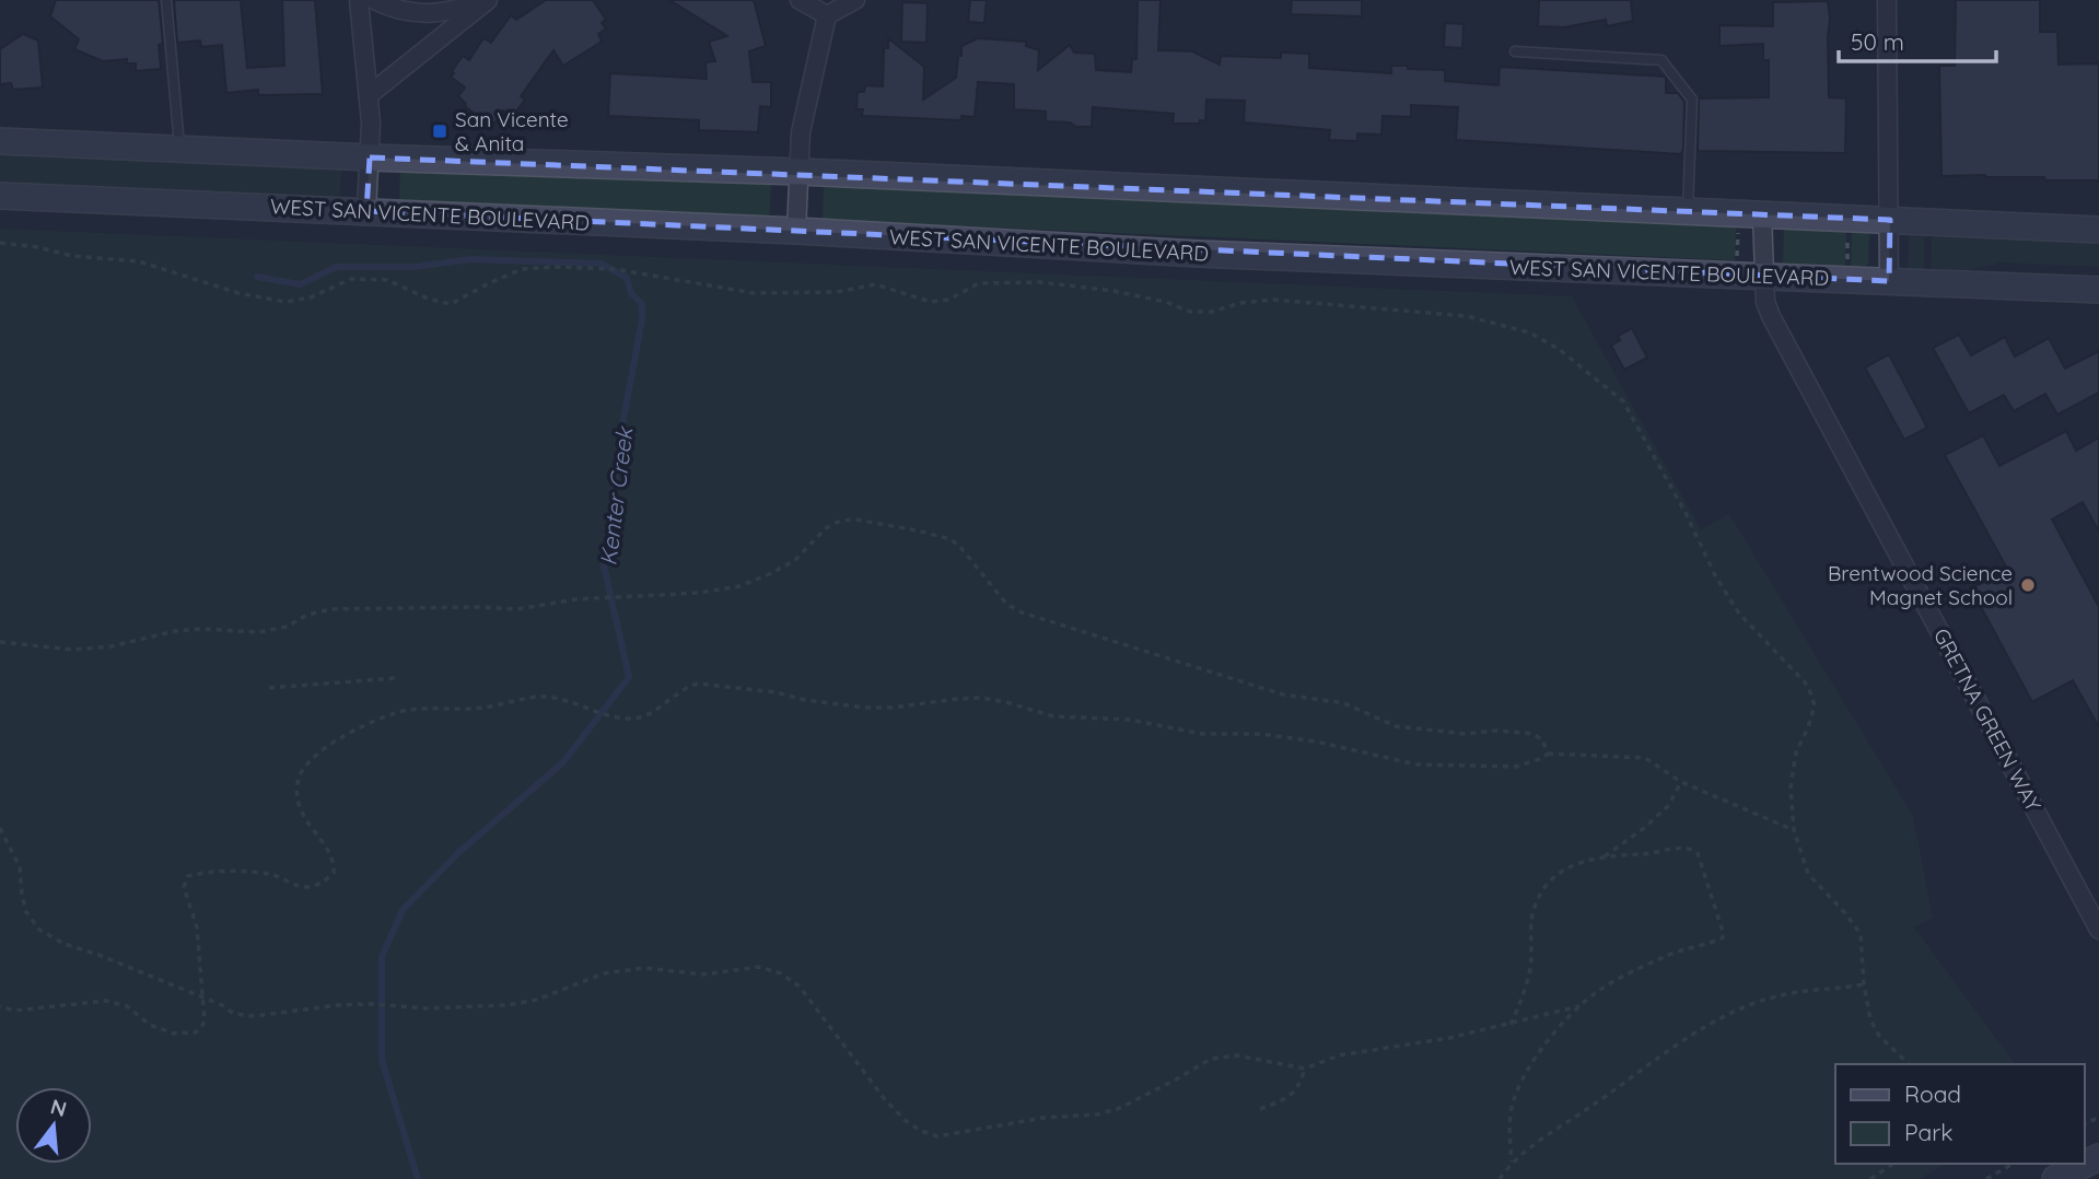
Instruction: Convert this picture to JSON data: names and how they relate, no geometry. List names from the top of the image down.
{
  "streets": {
    "main road": ["WEST SAN VICENTE BOULEVARD"],
    "street": ["GRETNA GREEN WAY"]
  },
  "crossings": [
    ["WEST SAN VICENTE BOULEVARD", "GRETNA GREEN WAY"]
  ],
  "water": ["Kenter Creek"],
  "places": {
    "transit": ["San Vicente & Anita"],
    "other": ["Brentwood Science Magnet School"]
  },
  "legend": ["Road", "Park"],
  "scale_bar": "50 m",
  "north": "top"
}
